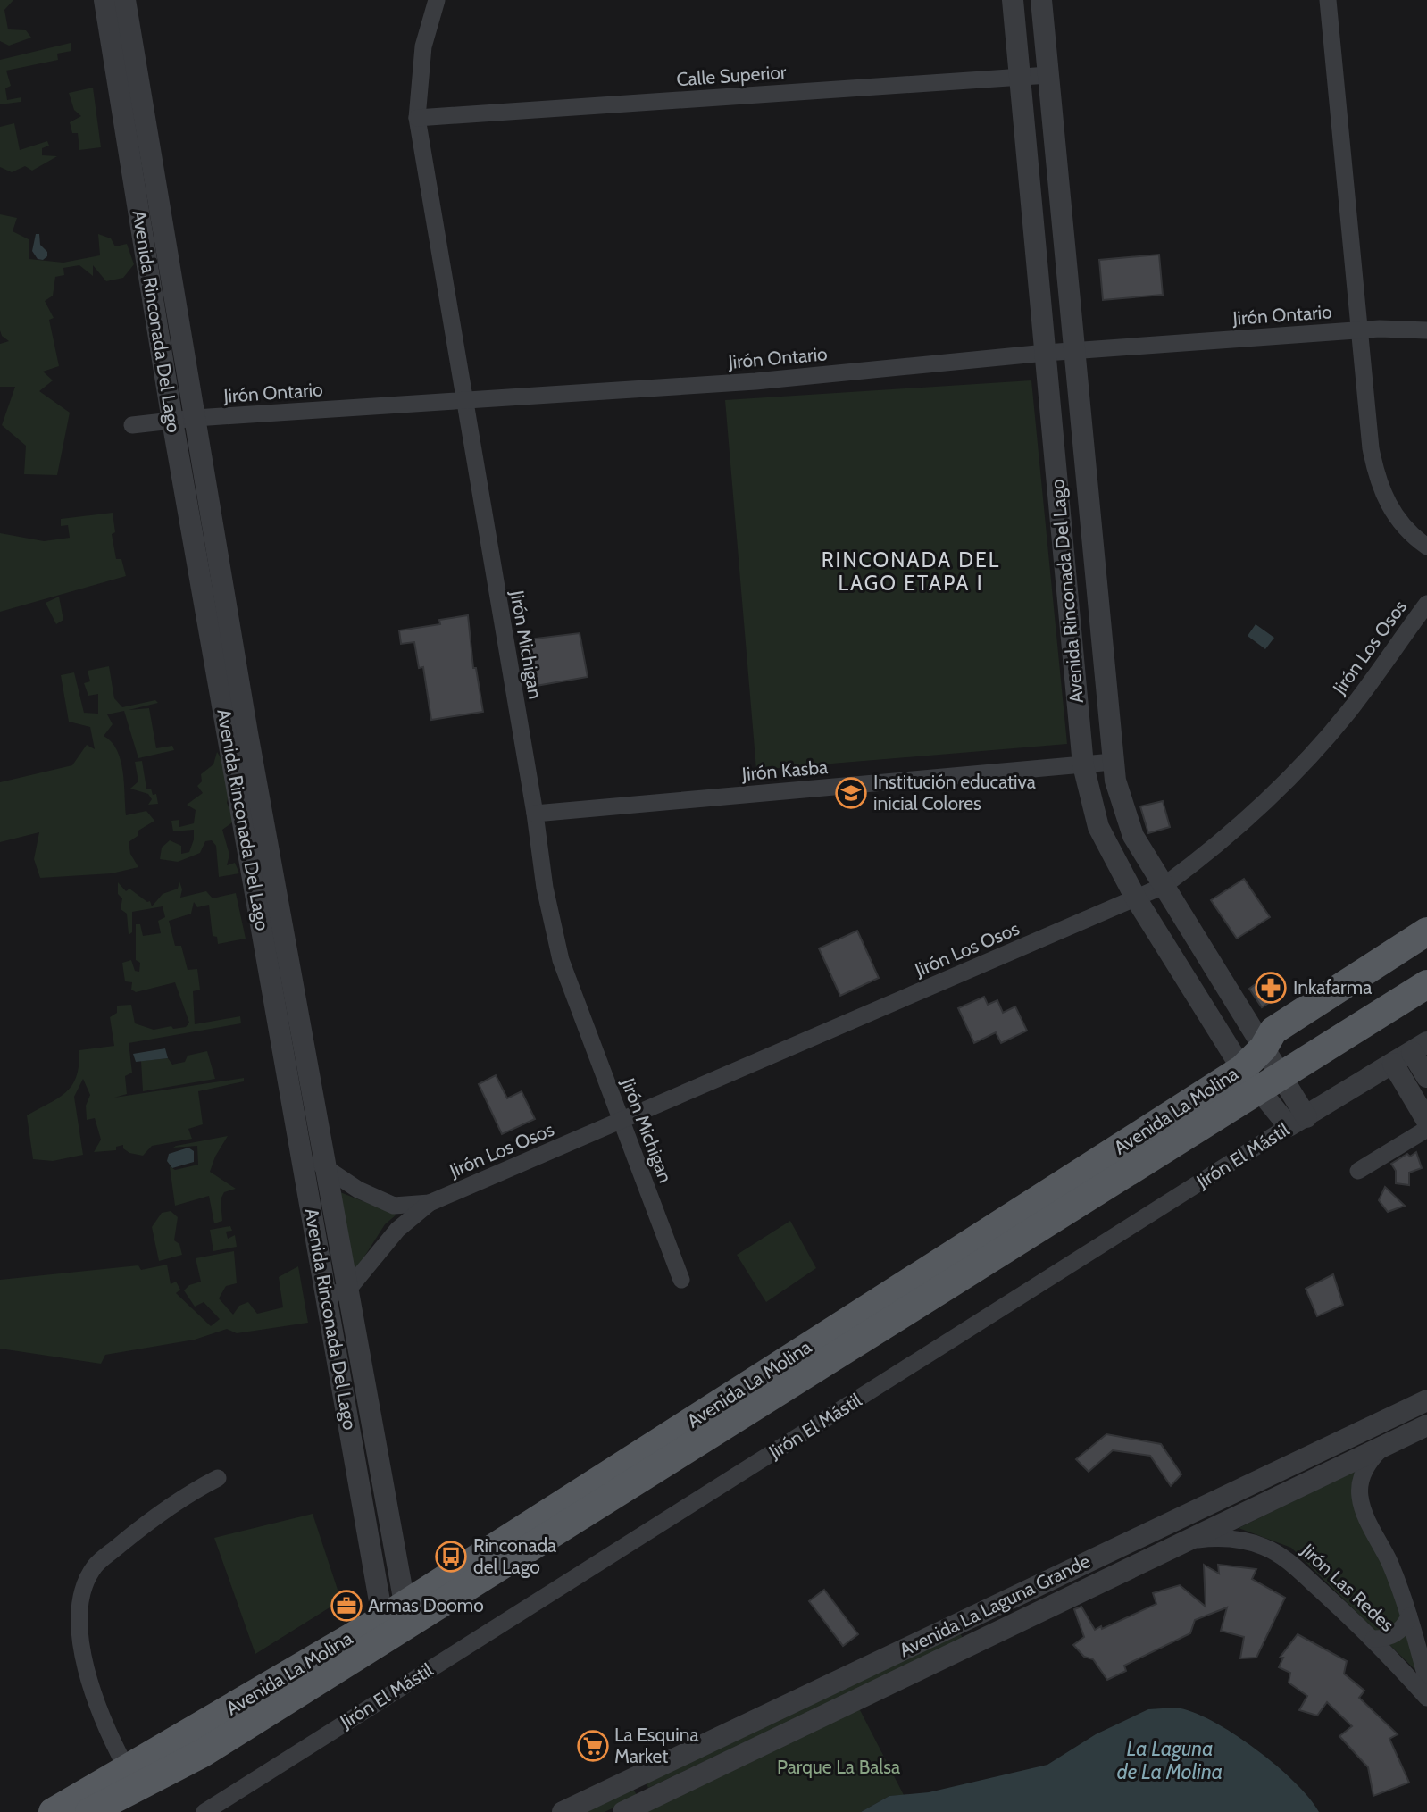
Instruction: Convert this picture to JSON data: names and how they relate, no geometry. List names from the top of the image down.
{
  "streets": {
    "main road": ["Avenida La Molina"],
    "street": [
      "Calle Superior",
      "Jirón Ontario",
      "Avenida Rinconada Del Lago",
      "Jirón Michigan",
      "Jirón Los Osos",
      "Jirón Kasba",
      "Jirón El Mástil",
      "Jirón Las Redes",
      "Avenida La Laguna Grande"
    ]
  },
  "crossings": [
    ["Calle Superior", "Avenida Rinconada Del Lago"],
    ["Calle Superior", "Jirón Michigan"],
    ["Jirón Ontario", "Avenida Rinconada Del Lago"],
    ["Jirón Ontario", "Jirón Michigan"],
    ["Avenida Rinconada Del Lago", "Jirón Los Osos"],
    ["Avenida Rinconada Del Lago", "Jirón Kasba"],
    ["Avenida Rinconada Del Lago", "Avenida La Molina"],
    ["Avenida Rinconada Del Lago", "Jirón El Mástil"],
    ["Jirón Michigan", "Jirón Los Osos"],
    ["Jirón Michigan", "Jirón Kasba"],
    ["Jirón Las Redes", "Avenida La Laguna Grande"]
  ],
  "districts": ["RINCONADA DEL LAGO ETAPA I"],
  "water": ["La Laguna de La Molina"],
  "parks": ["Parque La Balsa"],
  "places": {
    "school or university": ["Institución educativa inicial Colores"],
    "pharmacy": ["Inkafarma"],
    "bus stop": ["Rinconada del Lago"],
    "office": ["Armas Doomo"],
    "supermarket": ["La Esquina Market"]
  }
}
